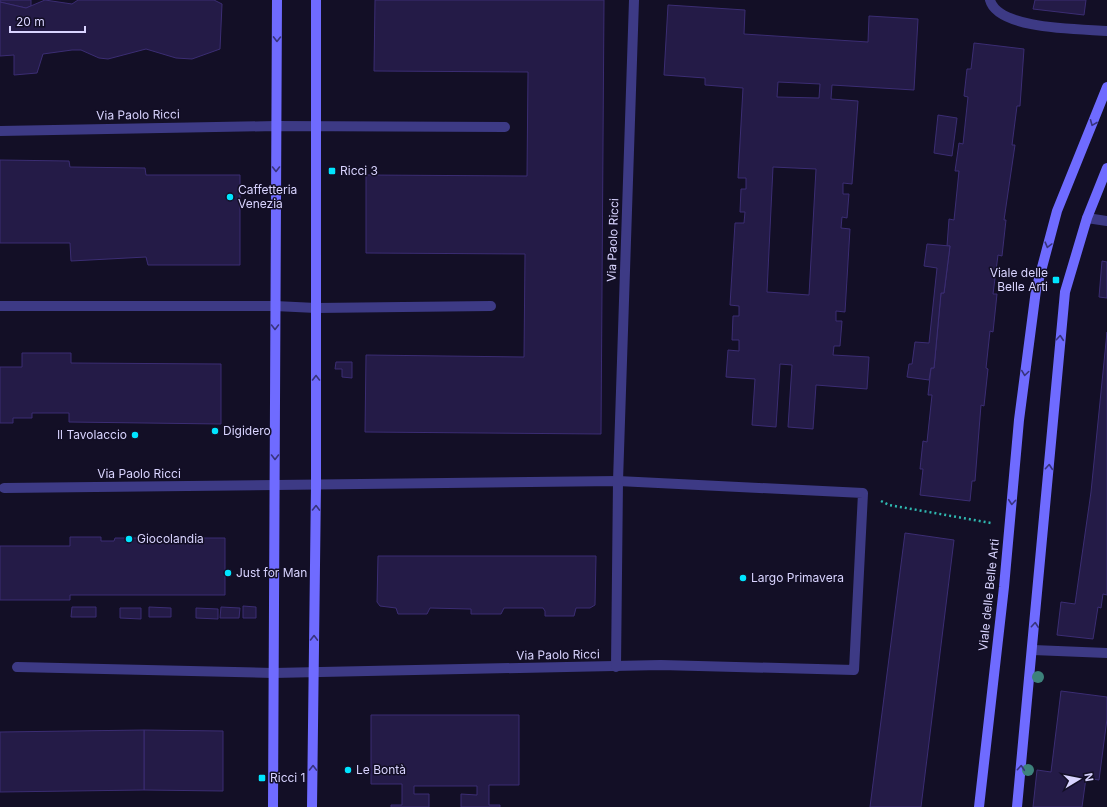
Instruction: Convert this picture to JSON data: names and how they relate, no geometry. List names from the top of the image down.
{
  "streets": {
    "street": ["Via Paolo Ricci", "Viale delle Belle Arti"]
  },
  "places": {
    "transit": ["Ricci 3", "Viale delle Belle Arti", "Ricci 1"],
    "other": [
      "Caffetteria Venezia",
      "Digidero",
      "Il Tavolaccio",
      "Giocolandia",
      "Just for Man",
      "Largo Primavera",
      "Le Bontà"
    ]
  },
  "scale_bar": "20 m",
  "north": "right"
}
